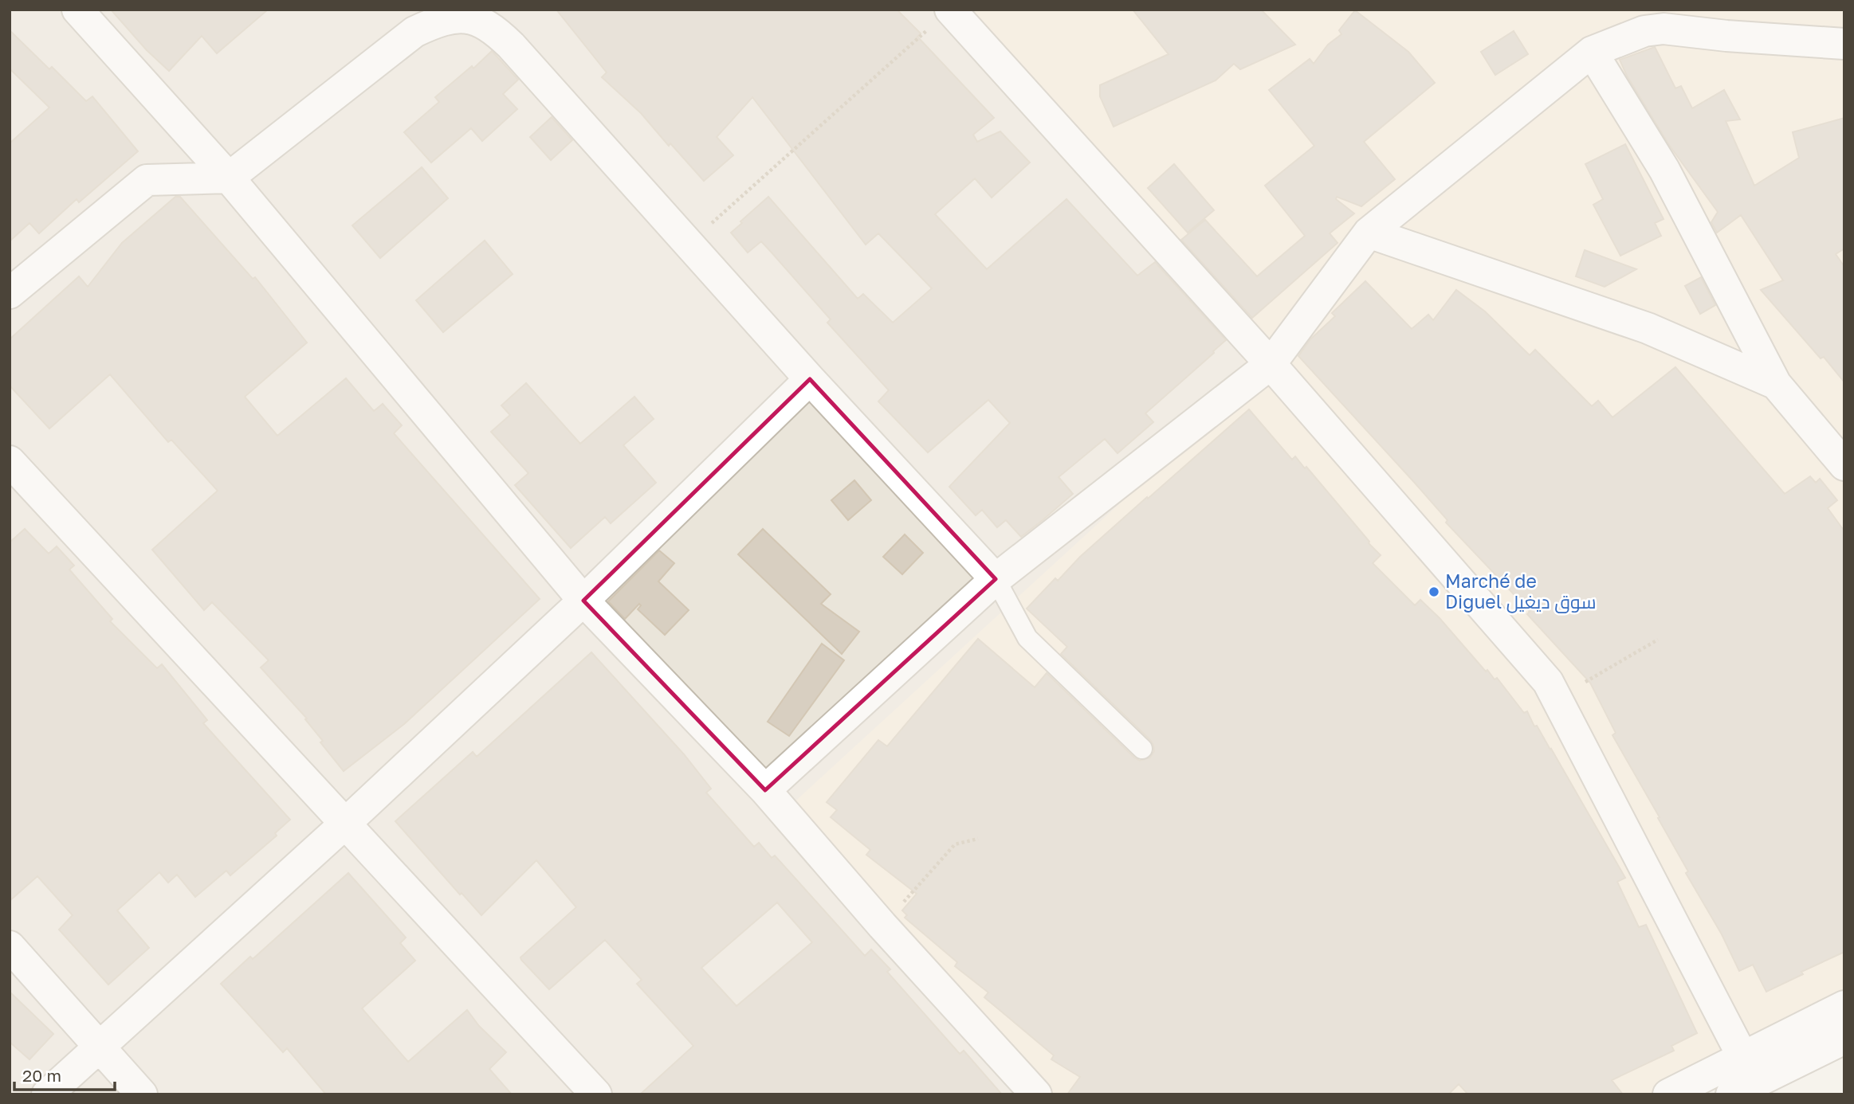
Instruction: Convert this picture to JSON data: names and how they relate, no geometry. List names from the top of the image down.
{
  "places": ["Marché de Diguel سوق ديغيل"],
  "scale_bar": "20 m"
}
